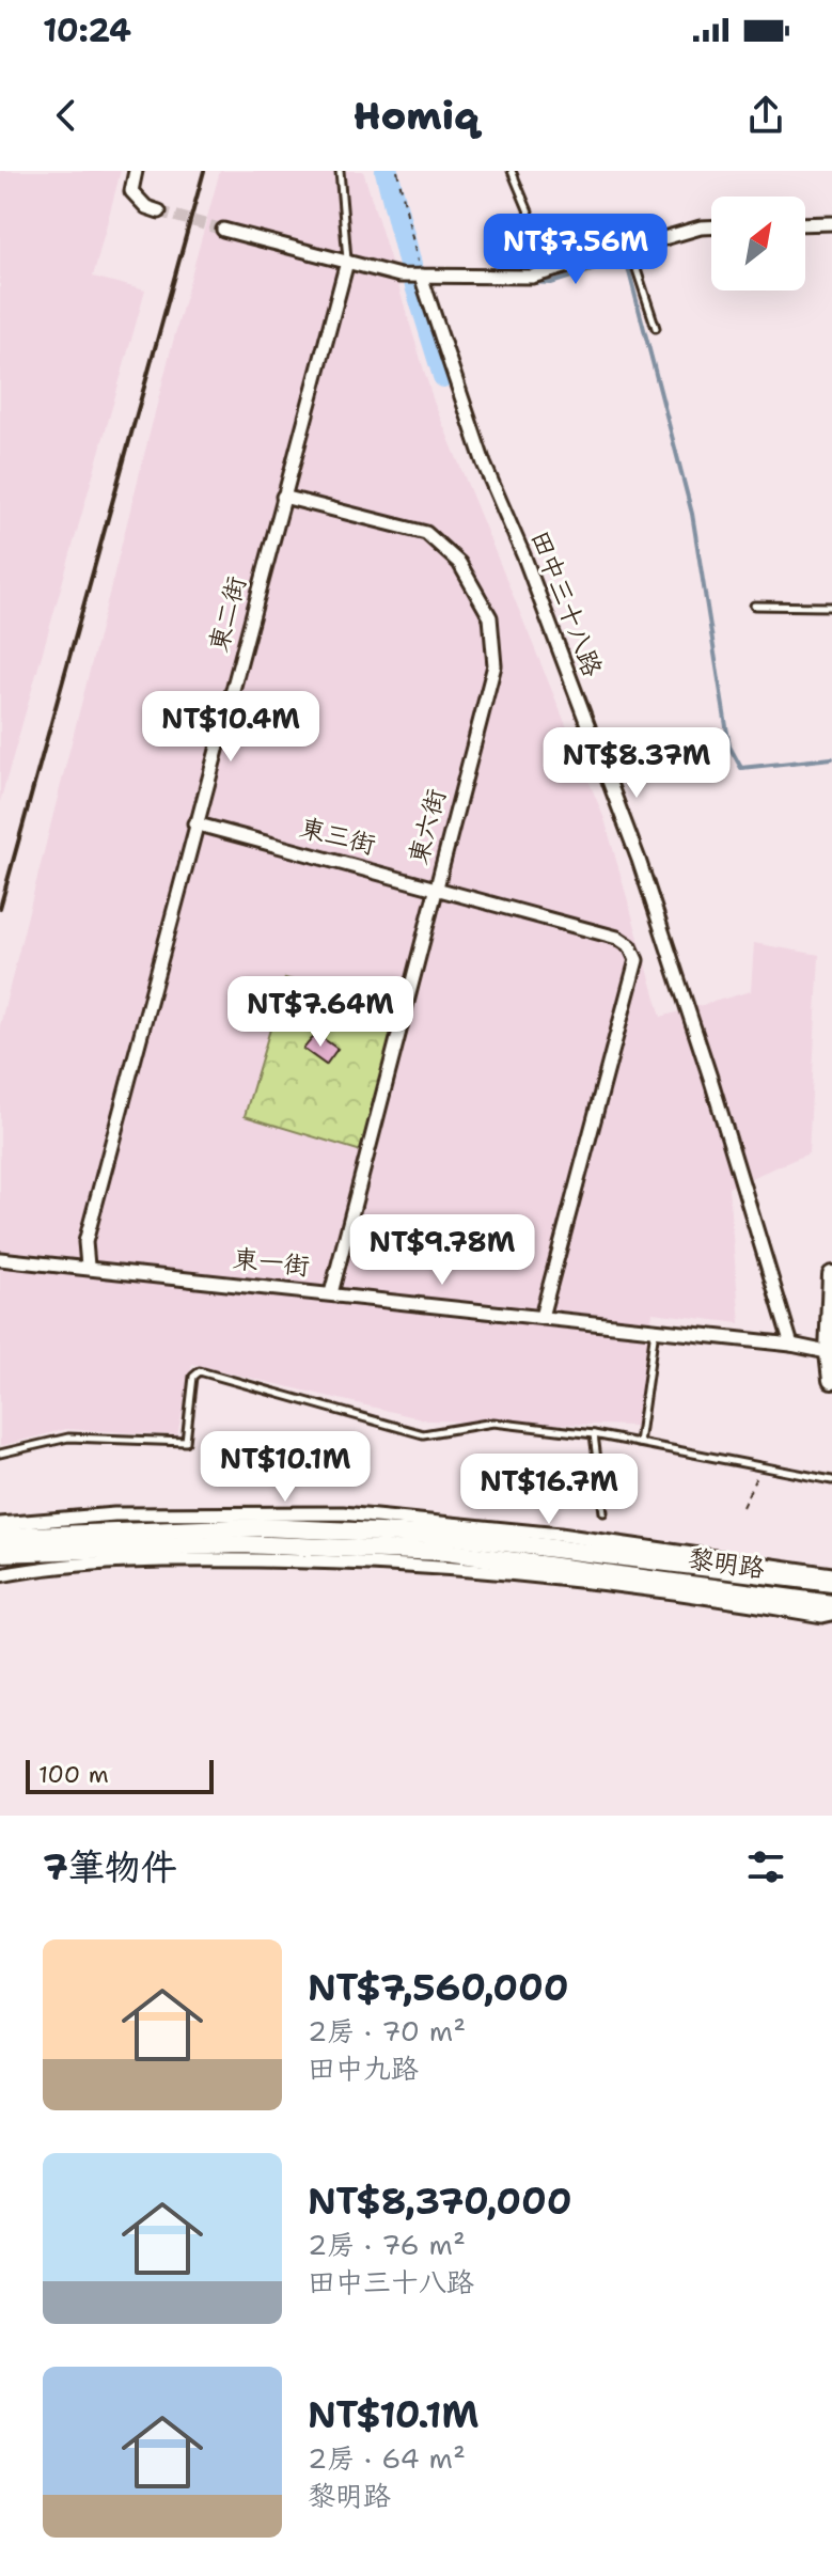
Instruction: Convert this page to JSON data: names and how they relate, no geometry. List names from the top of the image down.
{
  "streets": {
    "street": [
      "田中三十八路",
      "東二街",
      "東六街",
      "東三街",
      "東一街",
      "黎明路"
    ]
  },
  "crossings": [
    ["田中三十八路", "東一街"],
    ["東二街", "東六街"],
    ["東二街", "東三街"],
    ["東二街", "東一街"],
    ["東六街", "東三街"],
    ["東六街", "東一街"],
    ["東三街", "東一街"]
  ],
  "scale_bar": "100 m",
  "north": "top right",
  "page": {
    "status": "10:24",
    "header": "Homiq",
    "price": [
      "NT$7.56M",
      "NT$10.4M",
      "NT$8.37M",
      "NT$7.64M",
      "NT$9.78M",
      "NT$10.1M",
      "NT$16.7M"
    ],
    "scale": "100 m",
    "heading": "7筆物件",
    "list": [
      {
        "name": "NT$7,560,000",
        "note": "2房 · 70 m² · 田中九路"
      },
      {
        "name": "NT$8,370,000",
        "note": "2房 · 76 m² · 田中三十八路"
      },
      {
        "name": "NT$10.1M",
        "note": "2房 · 64 m² · 黎明路"
      }
    ]
  }
}
